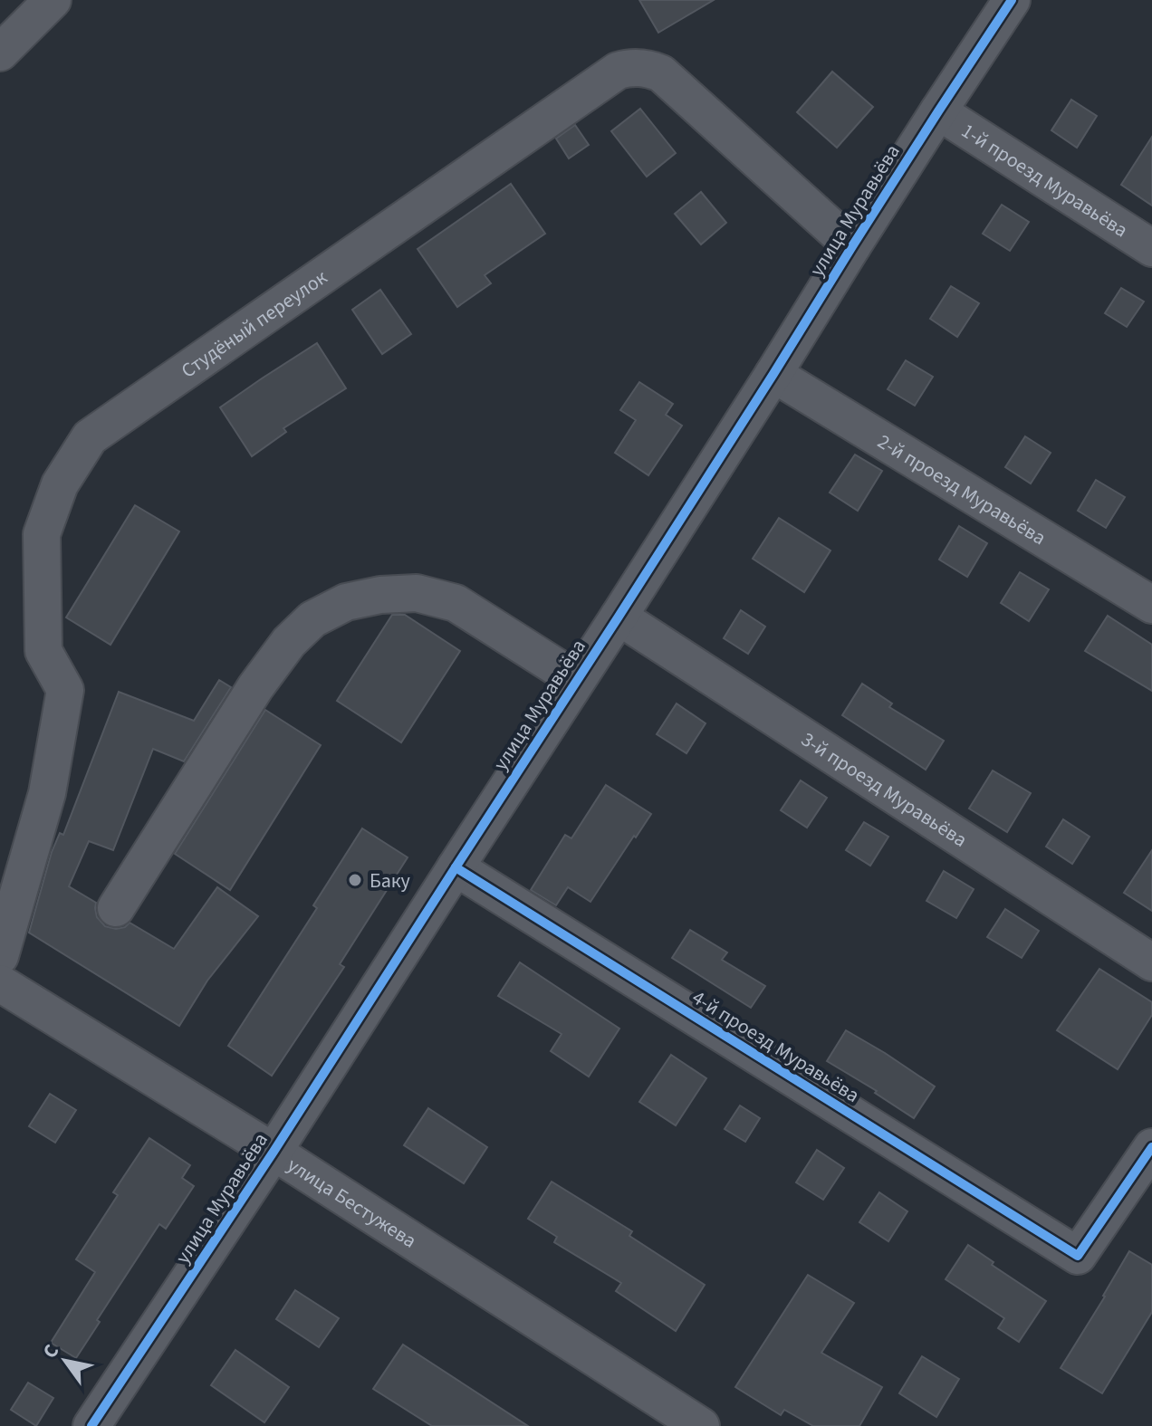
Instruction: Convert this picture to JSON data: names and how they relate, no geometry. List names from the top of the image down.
{
  "streets": {
    "street": [
      "1-й проезд Муравьёва",
      "улица Муравьёва",
      "Студёный переулок",
      "2-й проезд Муравьёва",
      "3-й проезд Муравьёва",
      "4-й проезд Муравьёва",
      "улица Бестужева"
    ]
  },
  "crossings": [
    ["1-й проезд Муравьёва", "улица Муравьёва"],
    ["улица Муравьёва", "Студёный переулок"],
    ["улица Муравьёва", "2-й проезд Муравьёва"],
    ["улица Муравьёва", "3-й проезд Муравьёва"],
    ["улица Муравьёва", "4-й проезд Муравьёва"],
    ["улица Муравьёва", "улица Бестужева"]
  ],
  "places": ["Баку"],
  "north": "top left"
}
